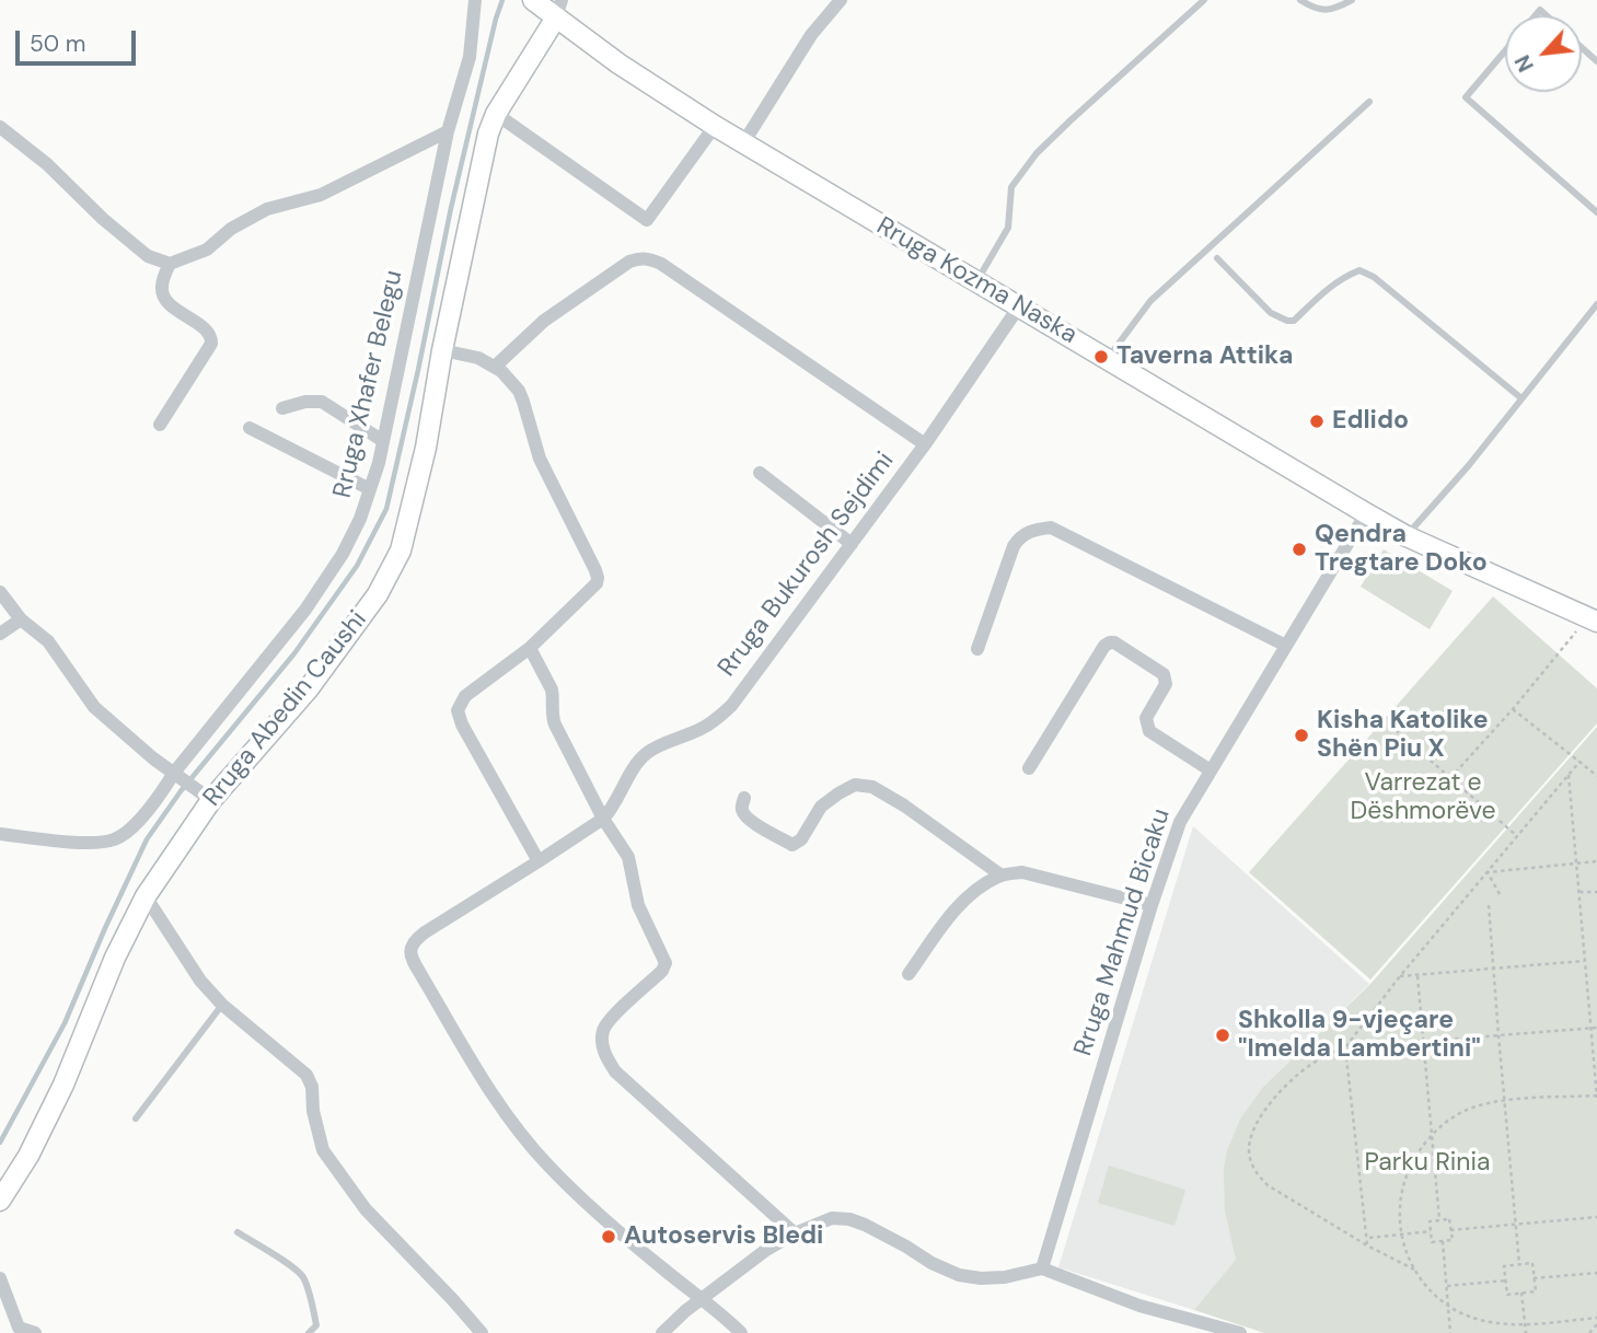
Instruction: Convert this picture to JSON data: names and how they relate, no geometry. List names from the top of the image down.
{
  "streets": {
    "main road": ["Rruga Kozma Naska", "Rruga Abedin Caushi"],
    "street": ["Rruga Xhafer Belegu", "Rruga Bukurosh Sejdimi", "Rruga Mahmud Bicaku"]
  },
  "crossings": [
    ["Rruga Kozma Naska", "Rruga Bukurosh Sejdimi"],
    ["Rruga Kozma Naska", "Rruga Abedin Caushi"],
    ["Rruga Kozma Naska", "Rruga Mahmud Bicaku"]
  ],
  "parks": ["Varrezat e Dëshmorëve", "Parku Rinia"],
  "places": [
    "Taverna Attika",
    "Edlido",
    "Qendra Tregtare Doko",
    "Kisha Katolike Shën Piu X",
    "Shkolla 9-vjeçare \"Imelda Lambertini\"",
    "Autoservis Bledi"
  ],
  "scale_bar": "50 m",
  "north": "bottom left"
}
